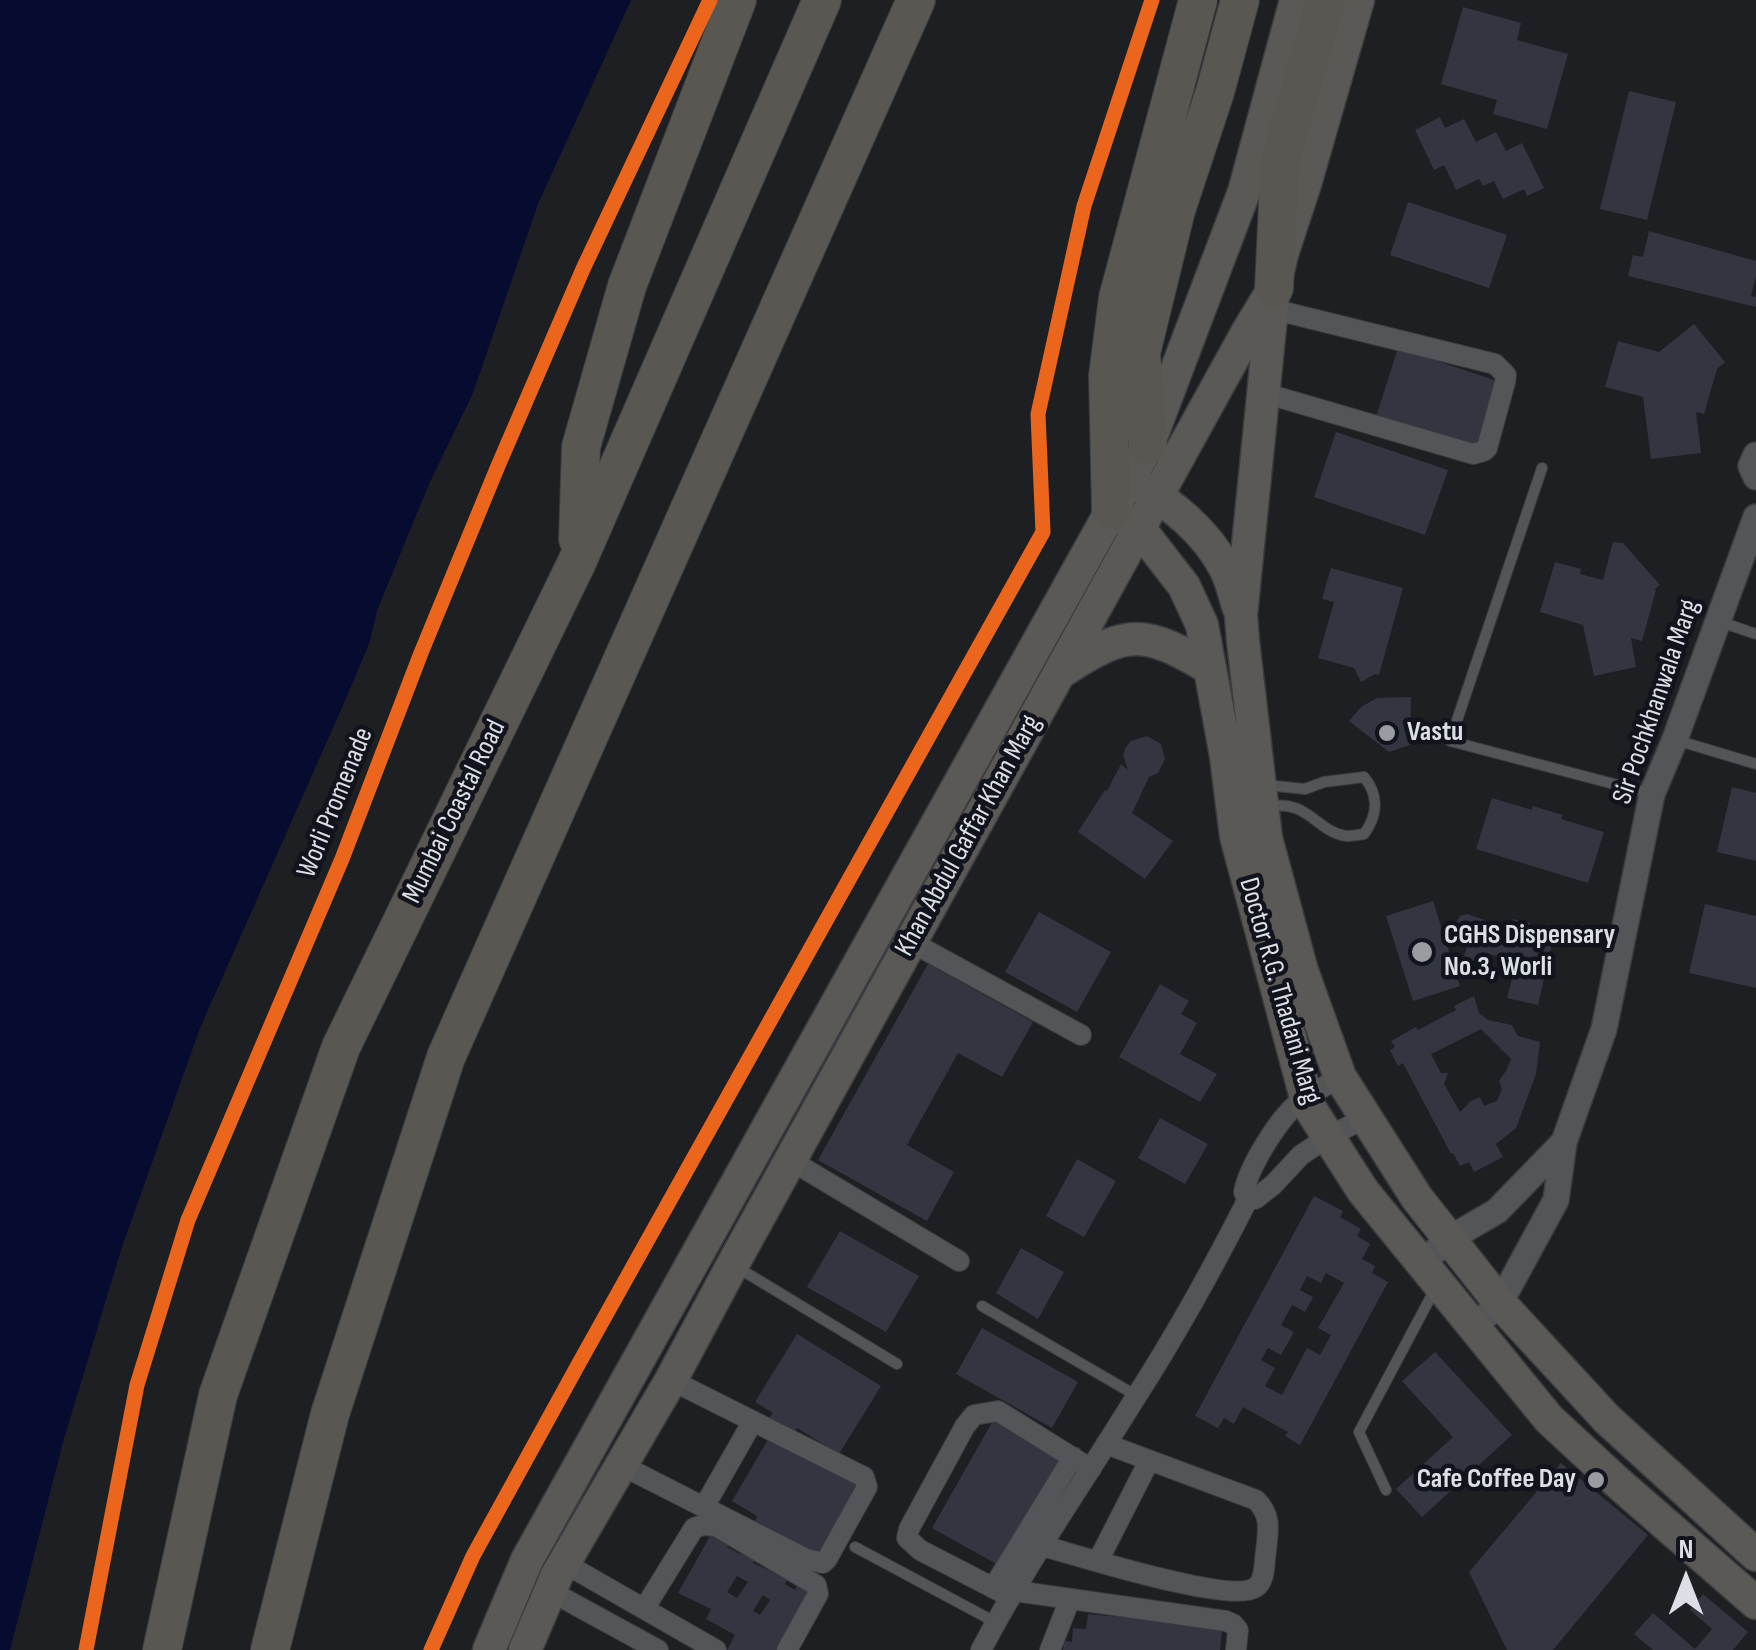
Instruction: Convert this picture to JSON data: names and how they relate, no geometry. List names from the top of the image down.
{
  "streets": {
    "highway": ["Mumbai Coastal Road"],
    "main road": ["Khan Abdul Gaffar Khan Marg", "Doctor R.G. Thadani Marg"],
    "street": ["Sir Pochkhanwala Marg"],
    "cycle path": ["Worli Promenade"]
  },
  "crossings": [
    ["Sir Pochkhanwala Marg", "Doctor R.G. Thadani Marg"],
    ["Khan Abdul Gaffar Khan Marg", "Doctor R.G. Thadani Marg"]
  ],
  "places": ["Vastu", "CGHS Dispensary No.3, Worli", "Cafe Coffee Day"],
  "north": "top"
}
